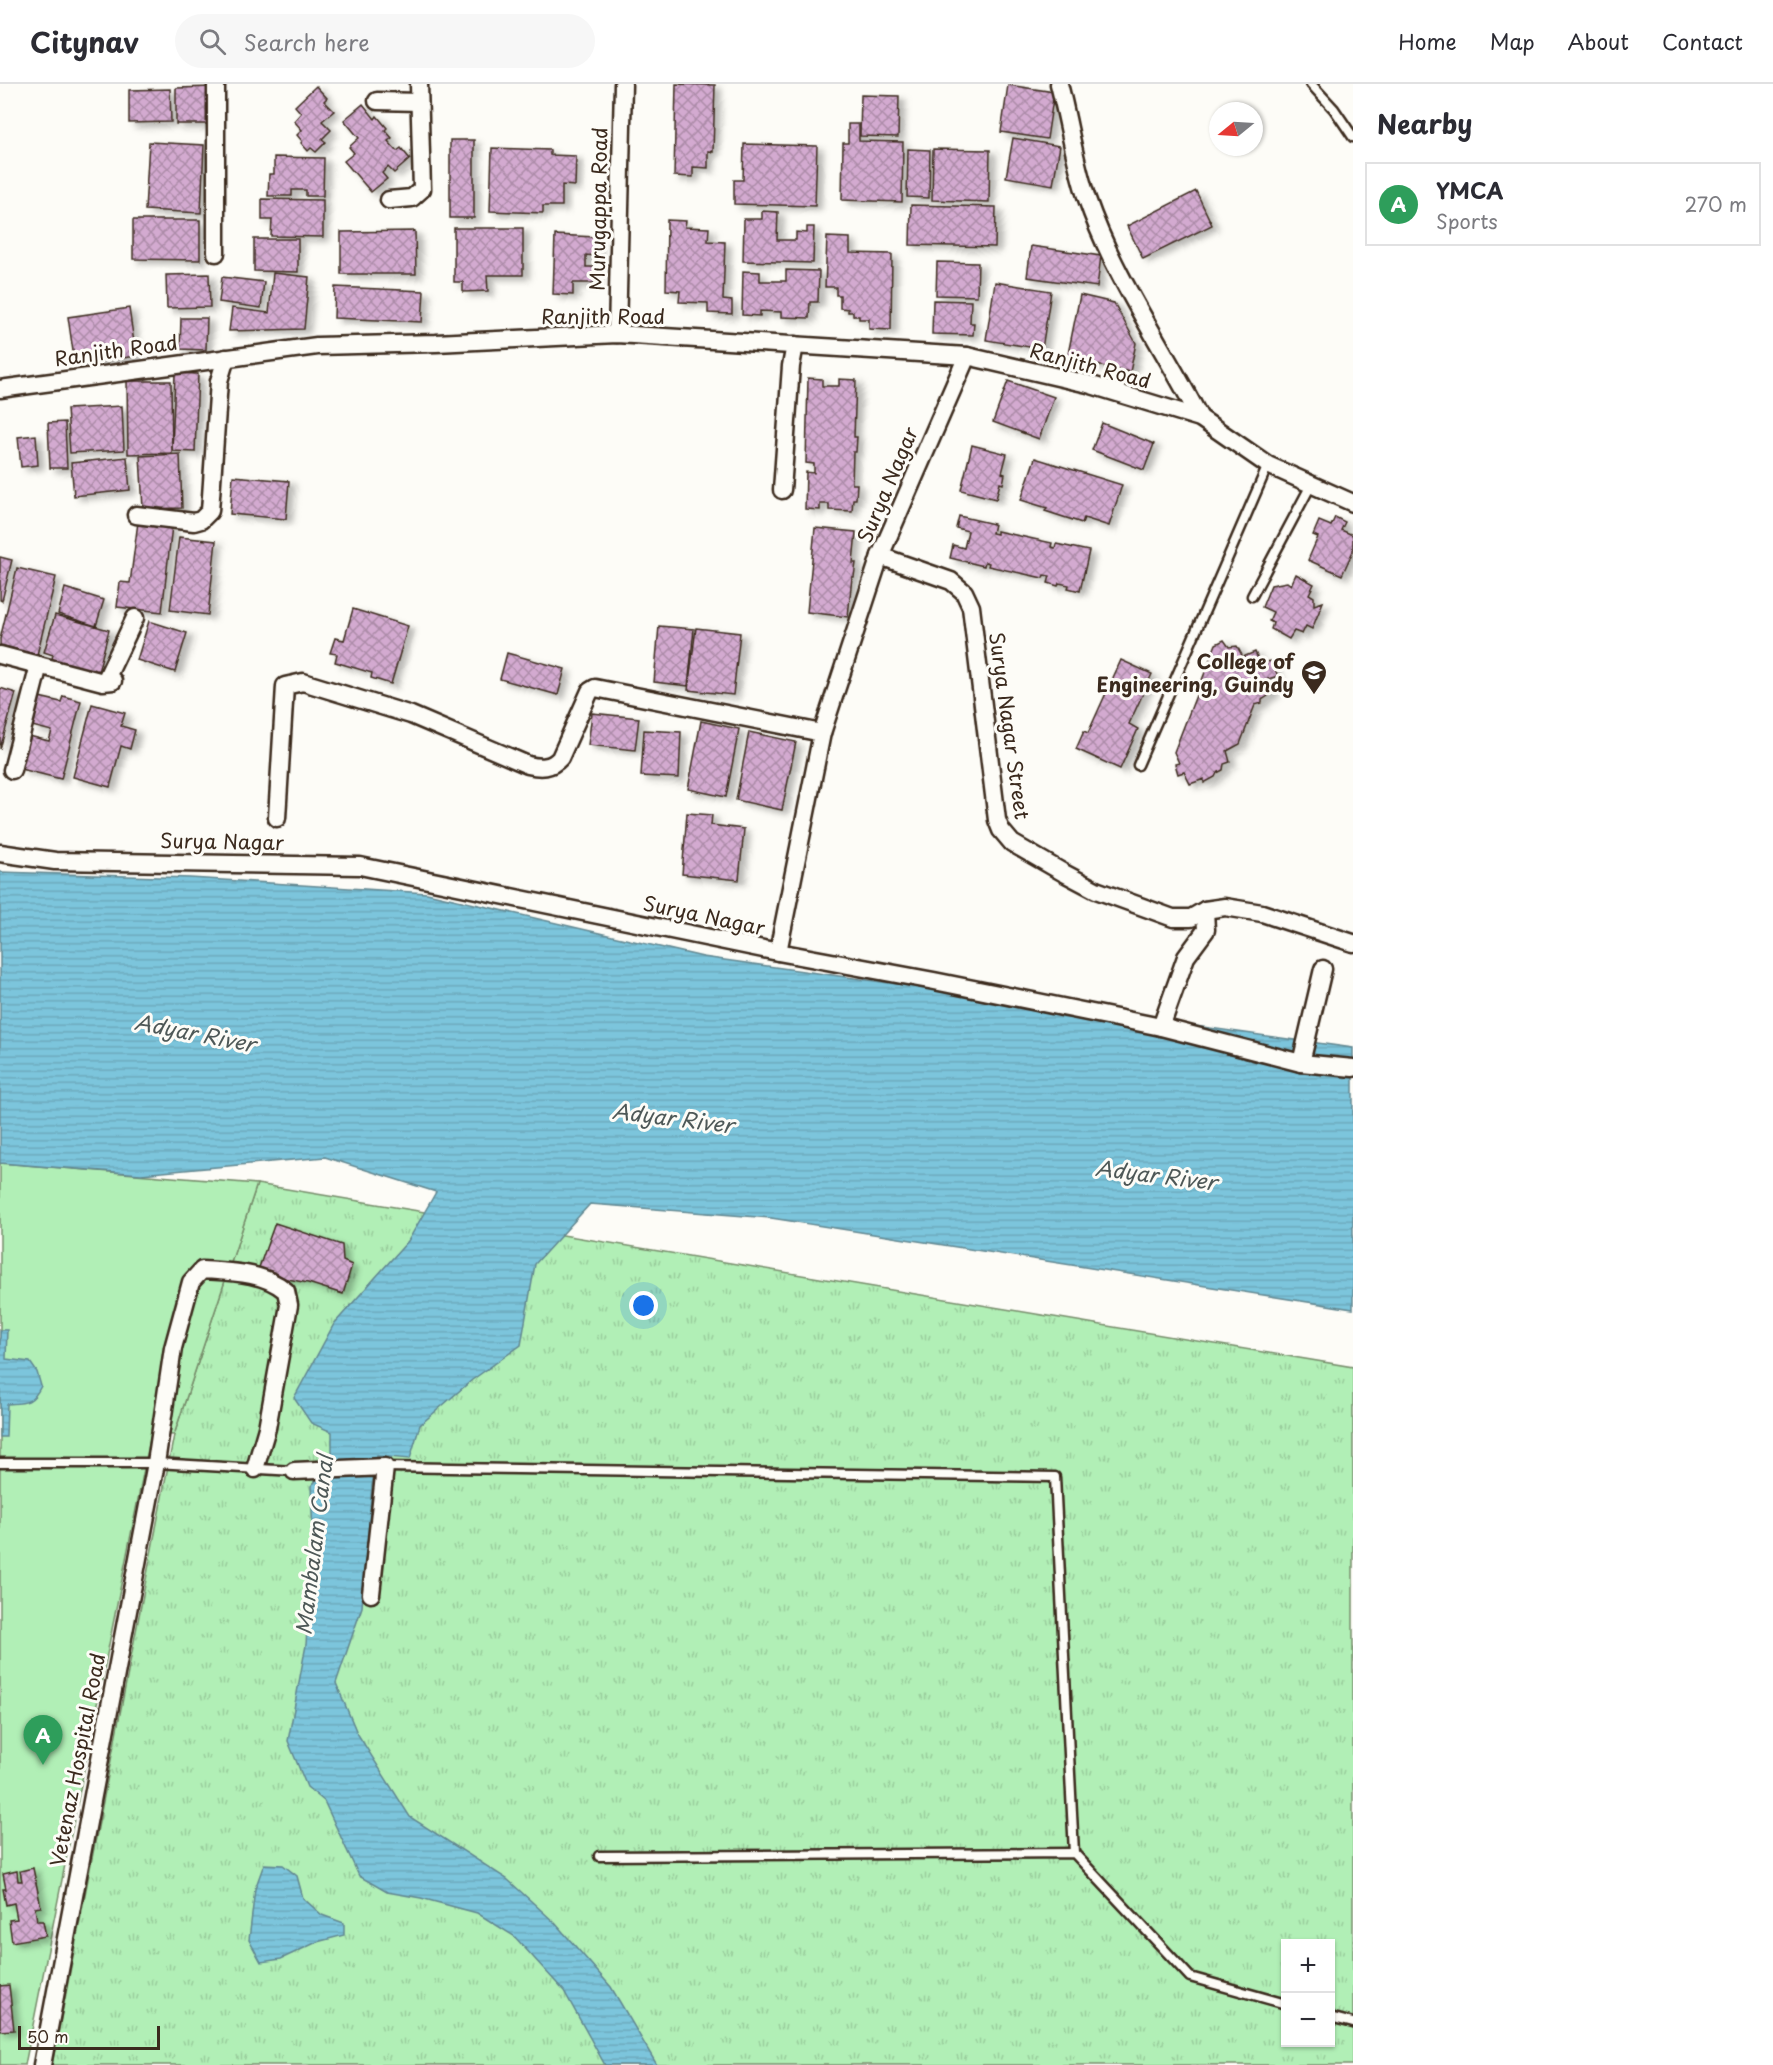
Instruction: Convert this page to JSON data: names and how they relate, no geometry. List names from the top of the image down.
{
  "streets": {
    "street": [
      "Murugappa Road",
      "Ranjith Road",
      "Surya Nagar",
      "Surya Nagar Street",
      "Vetenaz Hospital Road"
    ]
  },
  "crossings": [
    ["Murugappa Road", "Ranjith Road"],
    ["Ranjith Road", "Surya Nagar"],
    ["Surya Nagar", "Surya Nagar Street"]
  ],
  "water": ["Adyar River", "Mambalam Canal"],
  "places": {
    "school or university": ["College of Engineering, Guindy"]
  },
  "scale_bar": "50 m",
  "north": "left",
  "page": {
    "header": "Citynav",
    "search": "Search here",
    "nav": [
      "Home",
      "Map",
      "About",
      "Contact"
    ],
    "heading": "Nearby",
    "list": [
      {
        "mark": "A",
        "name": "YMCA",
        "note": "Sports",
        "value": "270 m"
      }
    ],
    "pins": "A",
    "map_buttons": ["+", "−"],
    "scale": "50 m"
  }
}
